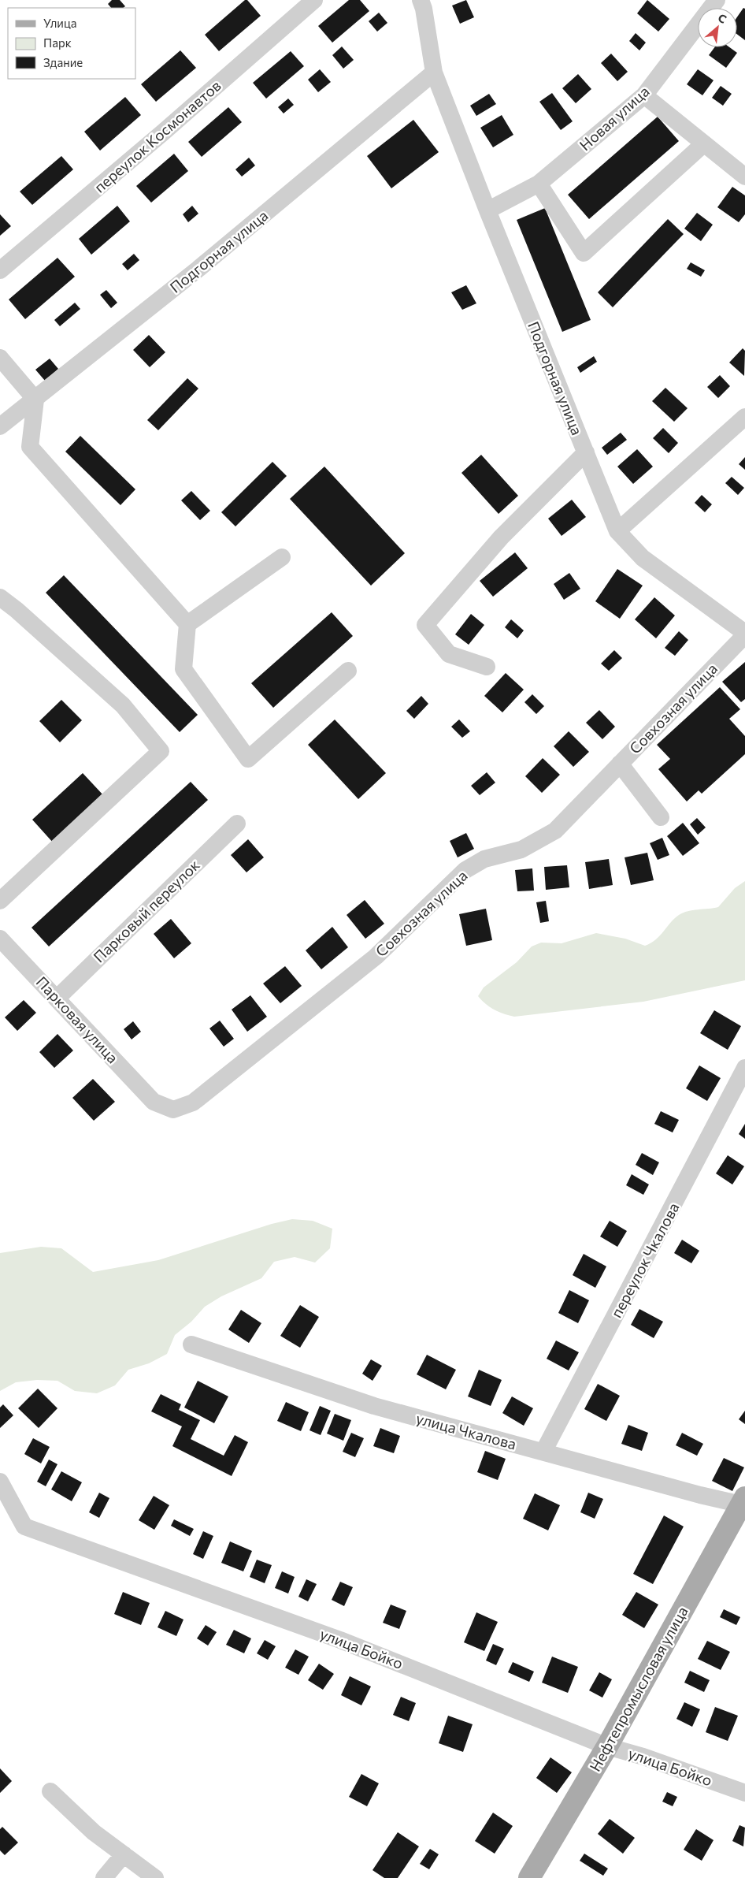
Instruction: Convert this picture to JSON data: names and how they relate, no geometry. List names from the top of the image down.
{
  "streets": {
    "main road": ["Нефтепромысловая улица"],
    "street": [
      "Новая улица",
      "переулок Космонавтов",
      "Подгорная улица",
      "Совхозная улица",
      "Парковый переулок",
      "Парковая улица",
      "переулок Чкалова",
      "улица Чкалова",
      "улица Бойко"
    ]
  },
  "crossings": [
    ["Новая улица", "Подгорная улица"],
    ["Подгорная улица", "Совхозная улица"],
    ["Совхозная улица", "Парковая улица"],
    ["Парковый переулок", "Парковая улица"],
    ["переулок Чкалова", "улица Чкалова"],
    ["улица Чкалова", "Нефтепромысловая улица"],
    ["улица Бойко", "Нефтепромысловая улица"]
  ],
  "legend": ["Улица", "Парк", "Здание"],
  "north": "top right"
}
